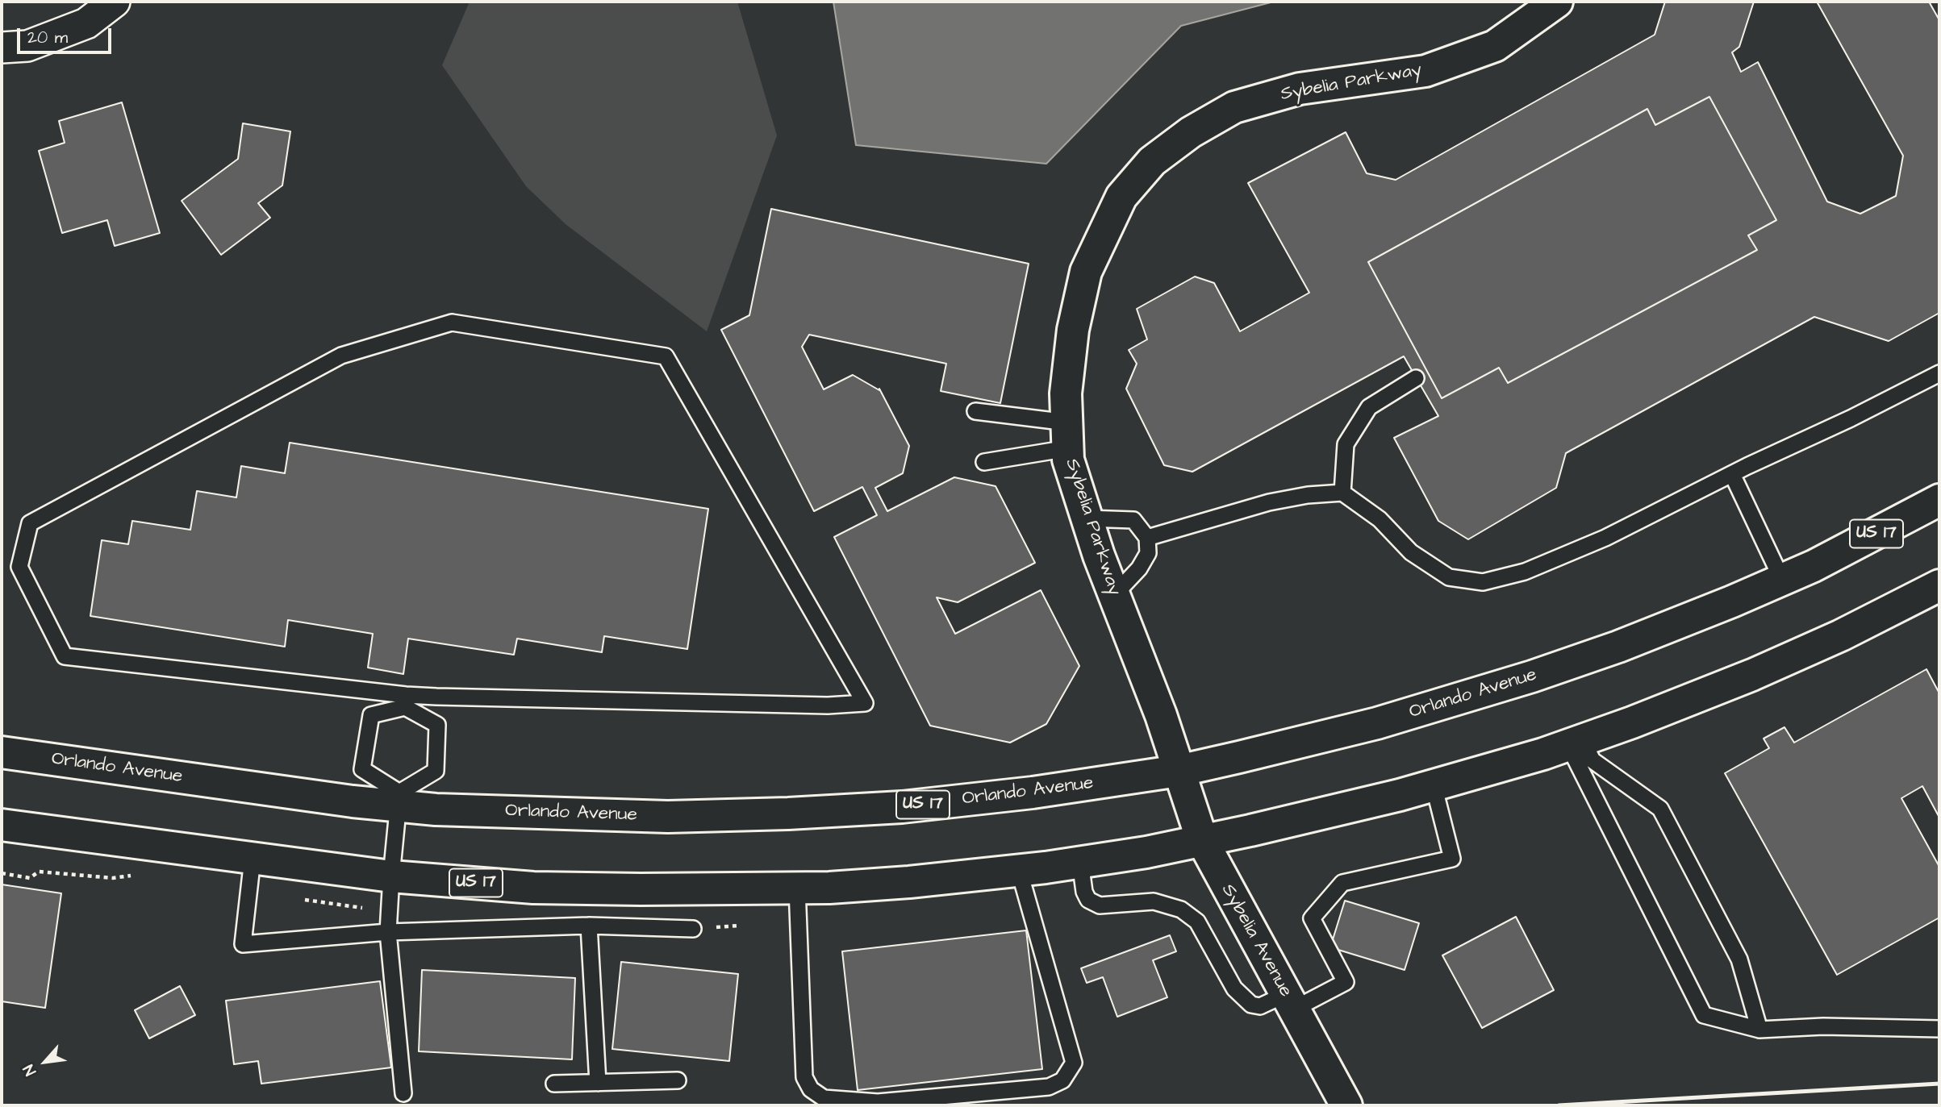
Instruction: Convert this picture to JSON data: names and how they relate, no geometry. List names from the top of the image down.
{
  "streets": {
    "main road": [
      "Sybelia Parkway",
      "US 17",
      "Orlando Avenue",
      "Sybelia Avenue"
    ]
  },
  "crossings": [
    ["Sybelia Parkway", "Orlando Avenue"],
    ["Sybelia Parkway", "Sybelia Avenue"],
    ["US 17", "Sybelia Avenue"],
    ["Orlando Avenue", "Sybelia Avenue"]
  ],
  "scale_bar": "20 m",
  "north": "bottom left"
}
